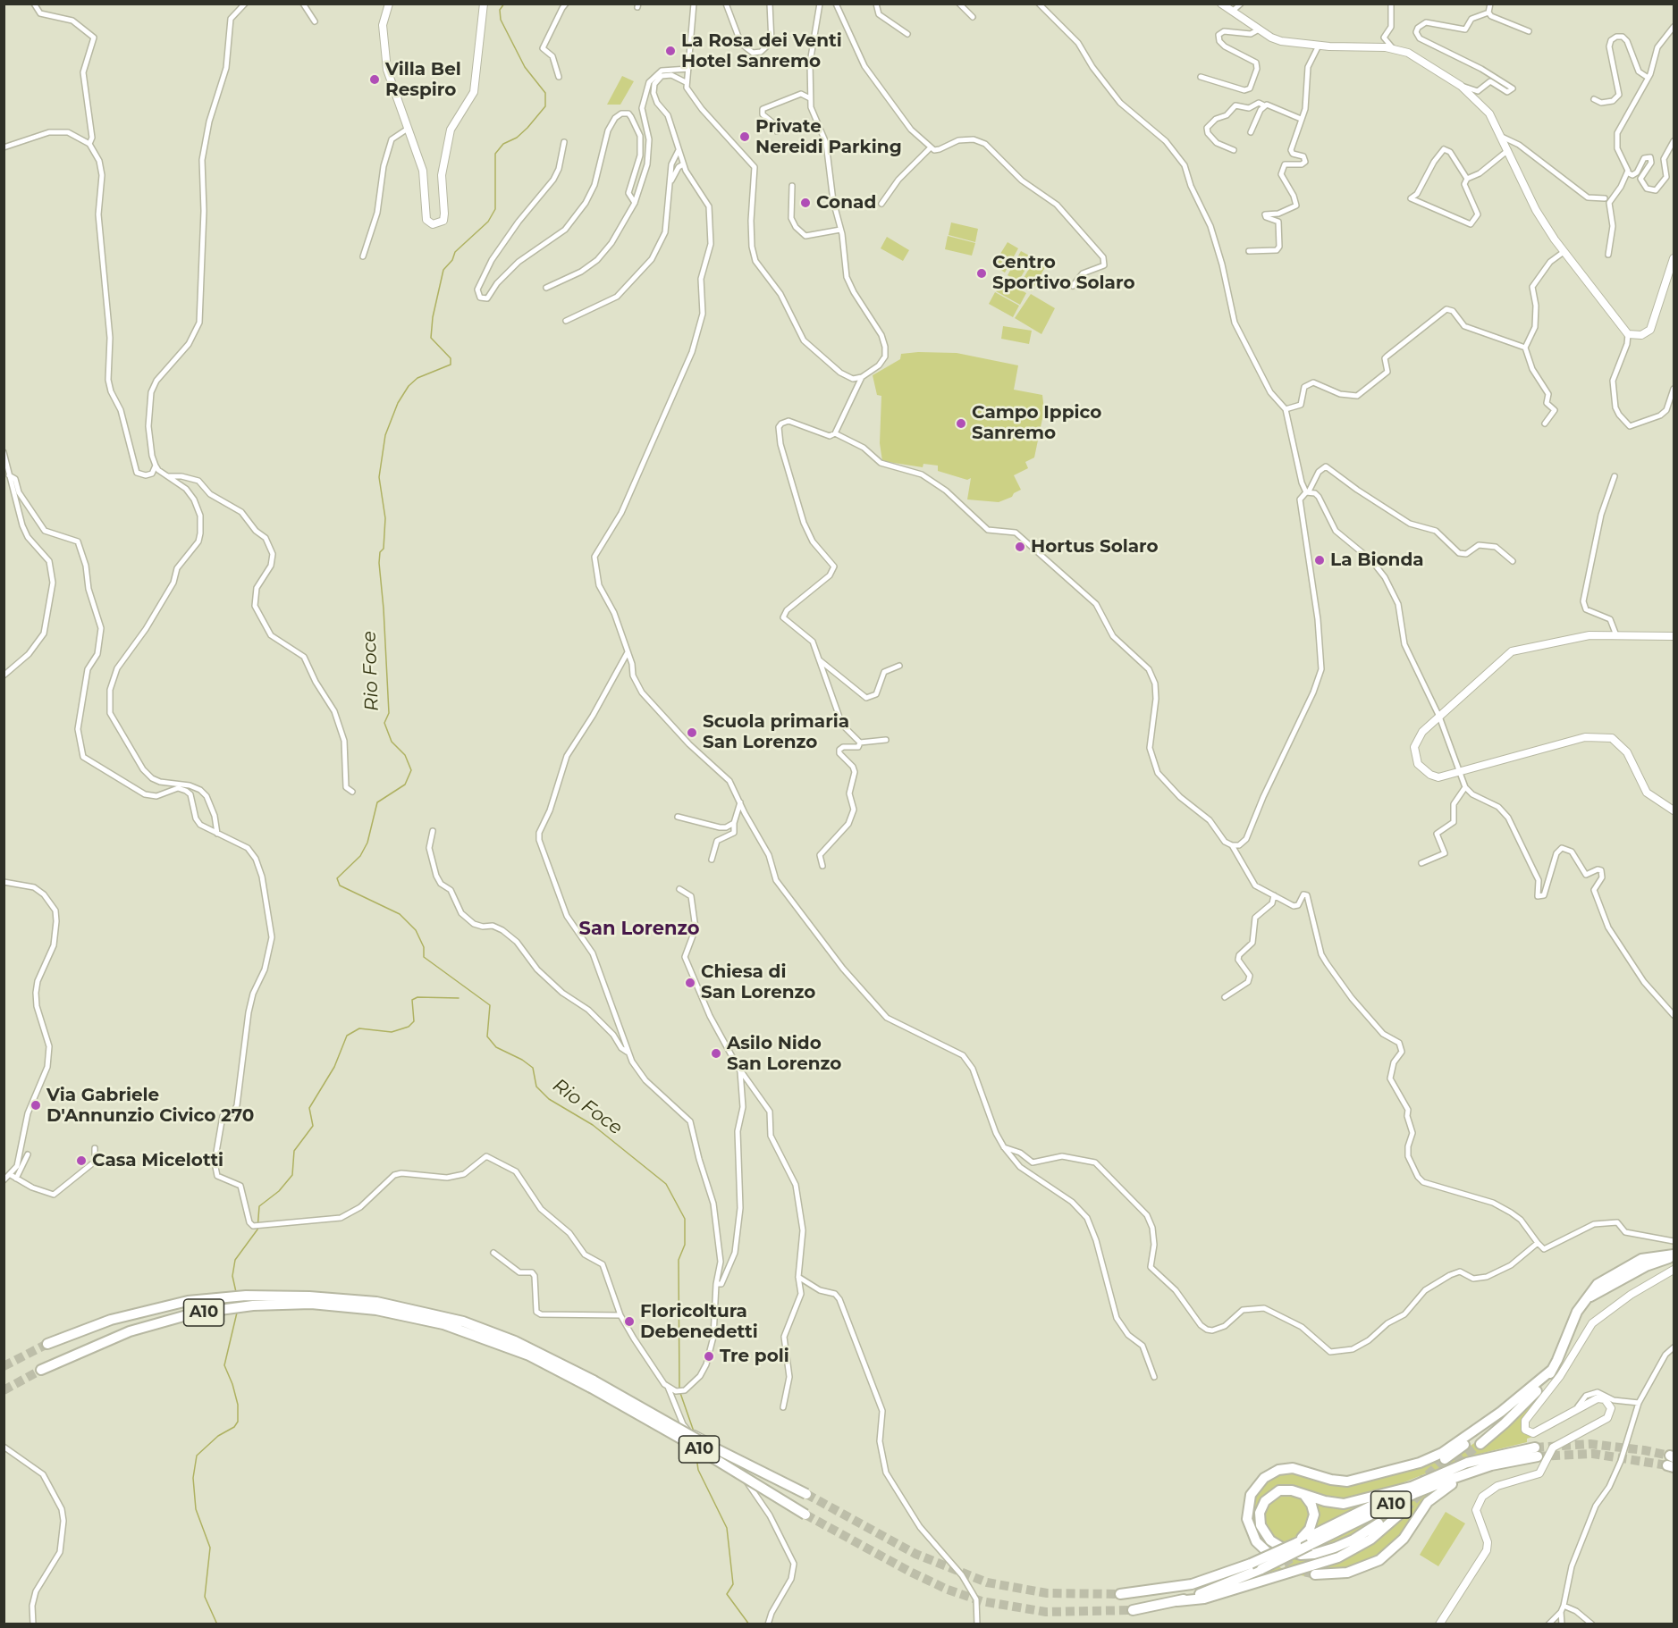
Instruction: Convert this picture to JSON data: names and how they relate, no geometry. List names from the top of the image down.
{
  "streets": {
    "highway": ["A10"]
  },
  "districts": ["San Lorenzo"],
  "water": ["Rio Foce"],
  "places": [
    "La Rosa dei Venti Hotel Sanremo",
    "Villa Bel Respiro",
    "Private Nereidi Parking",
    "Conad",
    "Centro Sportivo Solaro",
    "Campo Ippico Sanremo",
    "Hortus Solaro",
    "La Bionda",
    "Scuola primaria San Lorenzo",
    "Chiesa di San Lorenzo",
    "Asilo Nido San Lorenzo",
    "Via Gabriele D'Annunzio Civico 270",
    "Casa Micelotti",
    "Floricoltura Debenedetti",
    "Tre poli"
  ]
}
